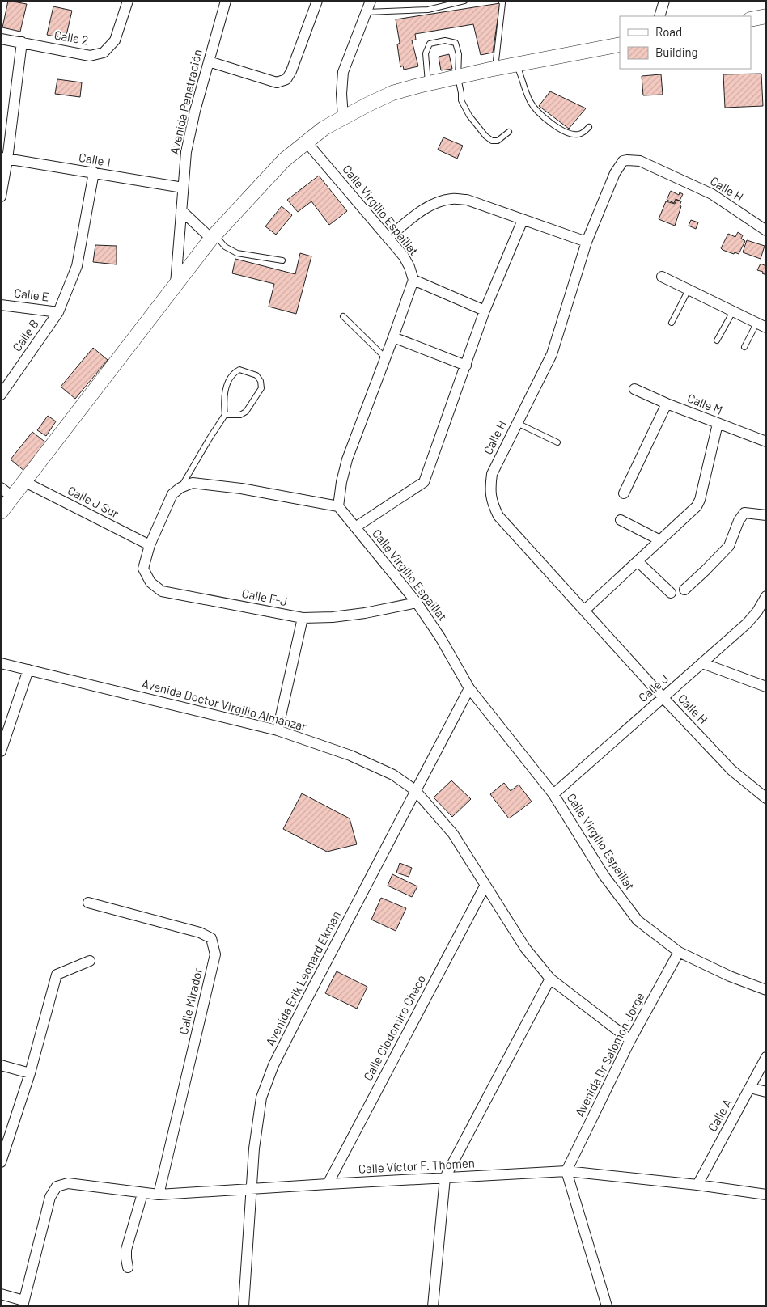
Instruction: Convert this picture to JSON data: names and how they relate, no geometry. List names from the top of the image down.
{
  "streets": {
    "street": [
      "Calle 2",
      "Avenida Penetración",
      "Calle 1",
      "Calle H",
      "Calle Virgilio Espaillat",
      "Calle E",
      "Calle B",
      "Calle M",
      "Calle J Sur",
      "Calle F-J",
      "Calle J",
      "Avenida Doctor Virgilio Almánzar",
      "Avenida Erik Leonard Ekman",
      "Calle Mirador",
      "Calle Clodomiro Checo",
      "Avenida Dr Salomon Jorge",
      "Calle A",
      "Calle Víctor F. Thomen"
    ]
  },
  "crossings": [
    ["Avenida Penetración", "Calle 1"],
    ["Calle H", "Calle J"],
    ["Calle Virgilio Espaillat", "Calle F-J"],
    ["Calle Virgilio Espaillat", "Calle J"],
    ["Calle Virgilio Espaillat", "Avenida Erik Leonard Ekman"],
    ["Calle Virgilio Espaillat", "Avenida Dr Salomon Jorge"],
    ["Calle E", "Calle B"],
    ["Calle J Sur", "Calle F-J"],
    ["Avenida Doctor Virgilio Almánzar", "Avenida Erik Leonard Ekman"],
    ["Avenida Doctor Virgilio Almánzar", "Calle Clodomiro Checo"],
    ["Avenida Doctor Virgilio Almánzar", "Avenida Dr Salomon Jorge"],
    ["Avenida Erik Leonard Ekman", "Calle Víctor F. Thomen"],
    ["Calle Mirador", "Calle Víctor F. Thomen"],
    ["Calle Clodomiro Checo", "Calle Víctor F. Thomen"],
    ["Avenida Dr Salomon Jorge", "Calle Víctor F. Thomen"],
    ["Calle A", "Calle Víctor F. Thomen"]
  ],
  "legend": ["Road", "Building"]
}
